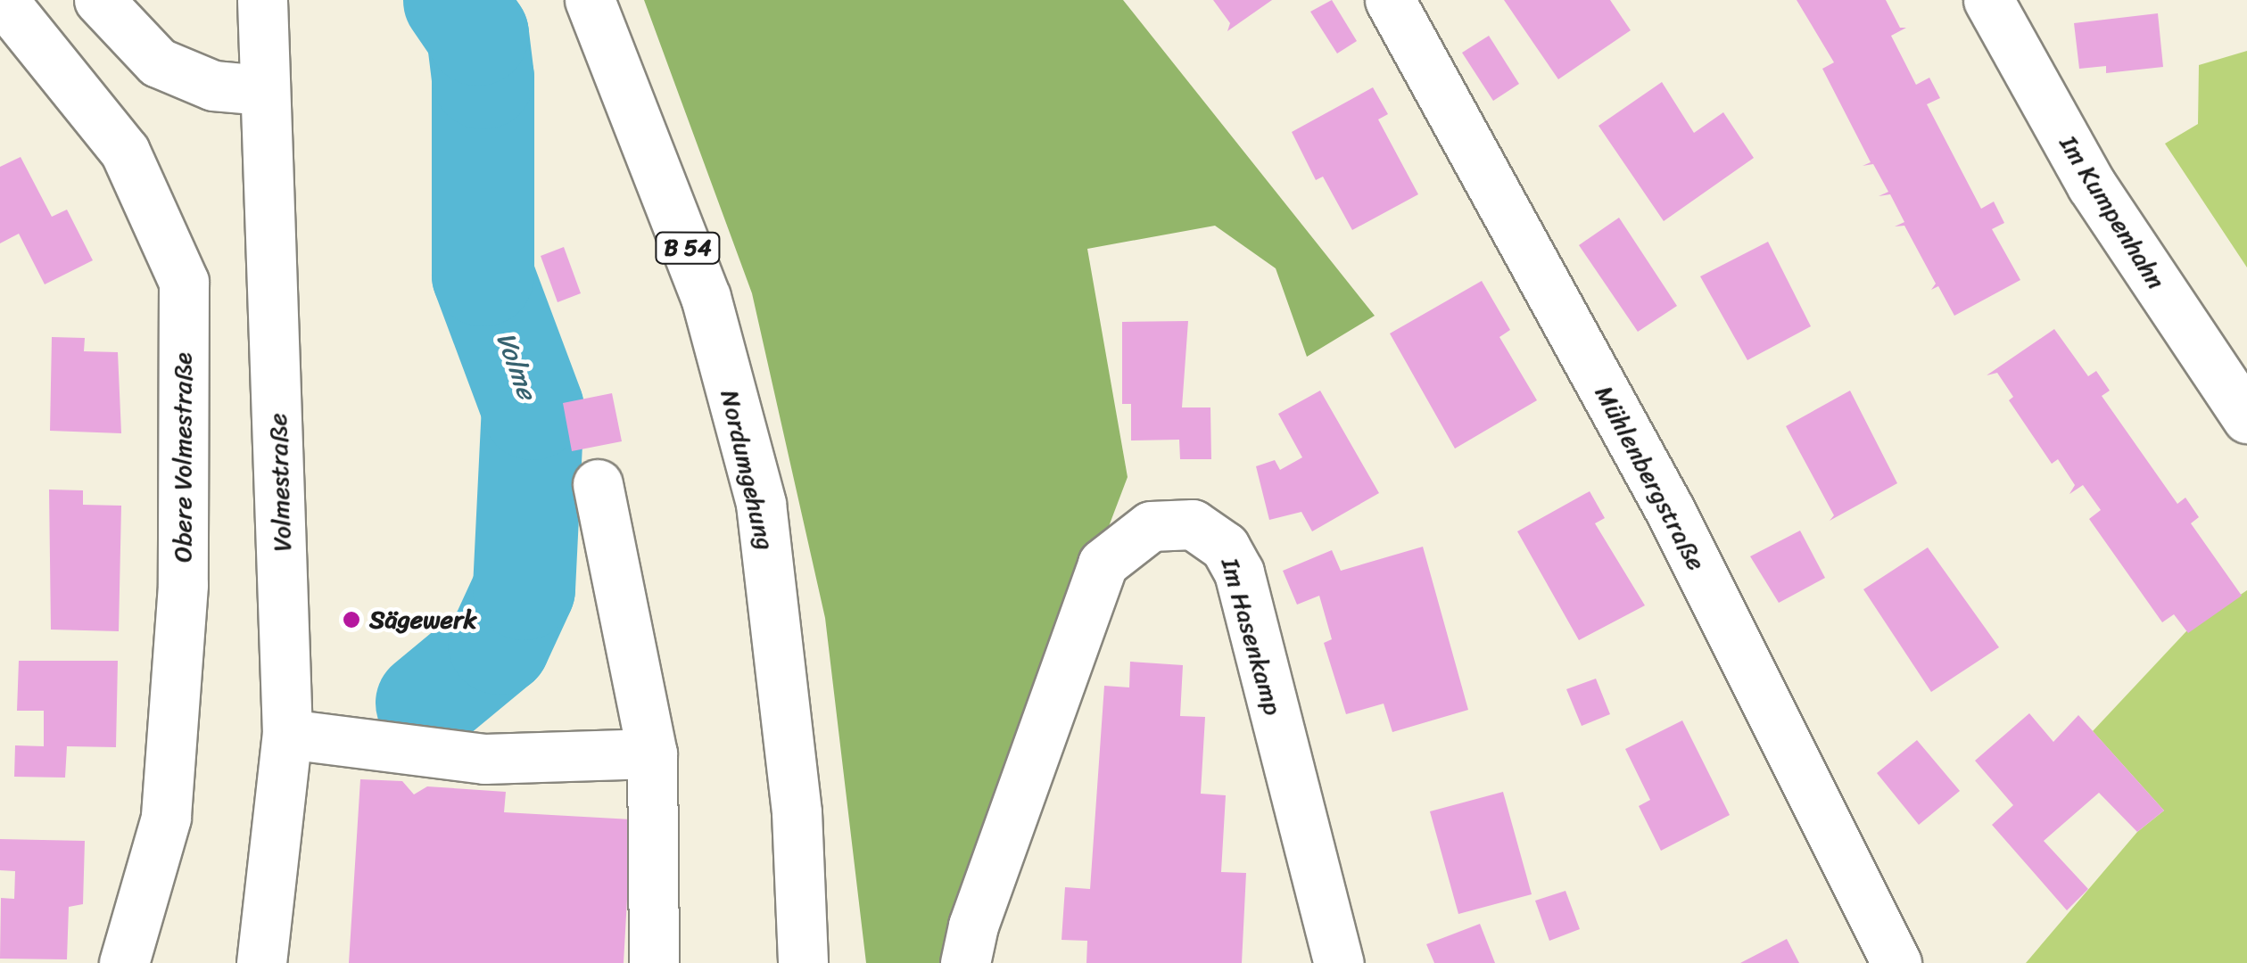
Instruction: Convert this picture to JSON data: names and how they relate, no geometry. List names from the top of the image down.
{
  "streets": {
    "street": [
      "Im Kumpenhahn",
      "B 54",
      "Obere Volmestraße",
      "Nordumgehung",
      "Mühlenbergstraße",
      "Volmestraße",
      "Im Hasenkamp"
    ]
  },
  "water": ["Volme"],
  "places": ["Sägewerk"]
}
